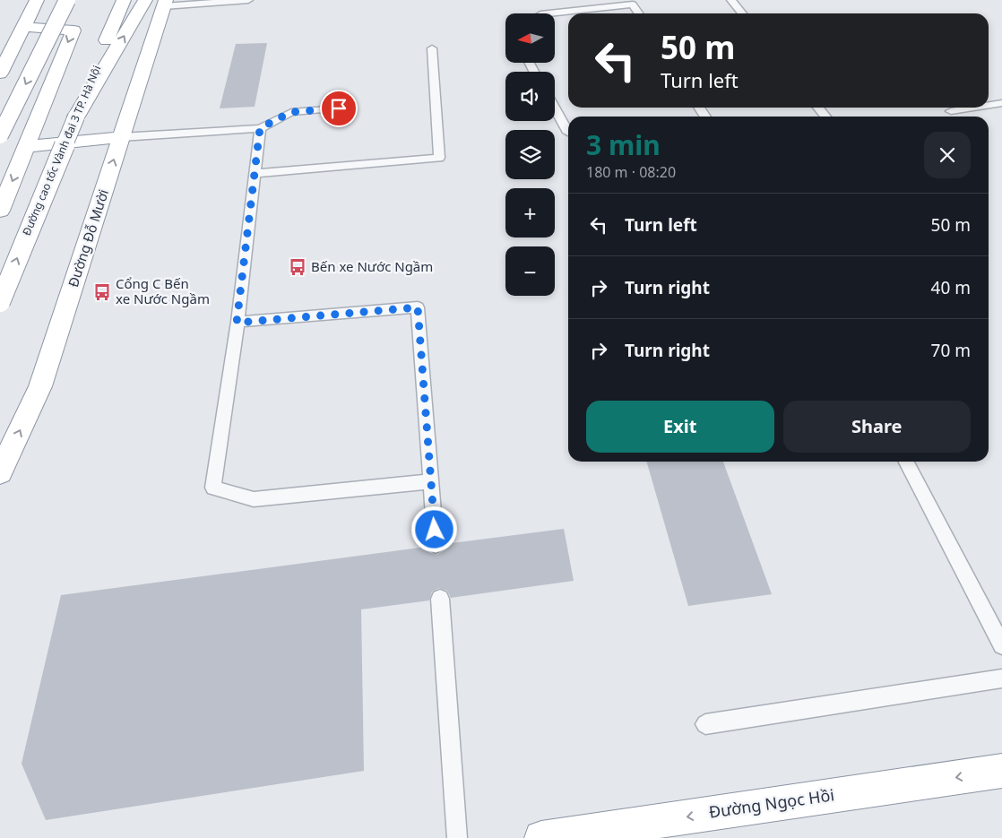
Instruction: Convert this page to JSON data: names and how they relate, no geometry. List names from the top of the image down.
{
  "streets": {
    "highway": ["Đường cao tốc Vành đai 3 TP. Hà Nội", "Đường Đỗ Mười", "Đường Ngọc Hồi"]
  },
  "one_way": ["Đường Đỗ Mười", "Đường Ngọc Hồi"],
  "places": {
    "bus stop": ["Bến xe Nước Ngầm", "Cổng C Bến xe Nước Ngầm"]
  },
  "north": "left",
  "page": {
    "map_buttons": ["+", "−"],
    "turn": ["50 m", "Turn left"],
    "heading": ["3 min", "180 m · 08:20"],
    "list": [
      {
        "name": "Turn left",
        "value": "50 m"
      },
      {
        "name": "Turn right",
        "value": "40 m"
      },
      {
        "name": "Turn right",
        "value": "70 m"
      }
    ],
    "buttons": ["Exit", "Share"]
  }
}
